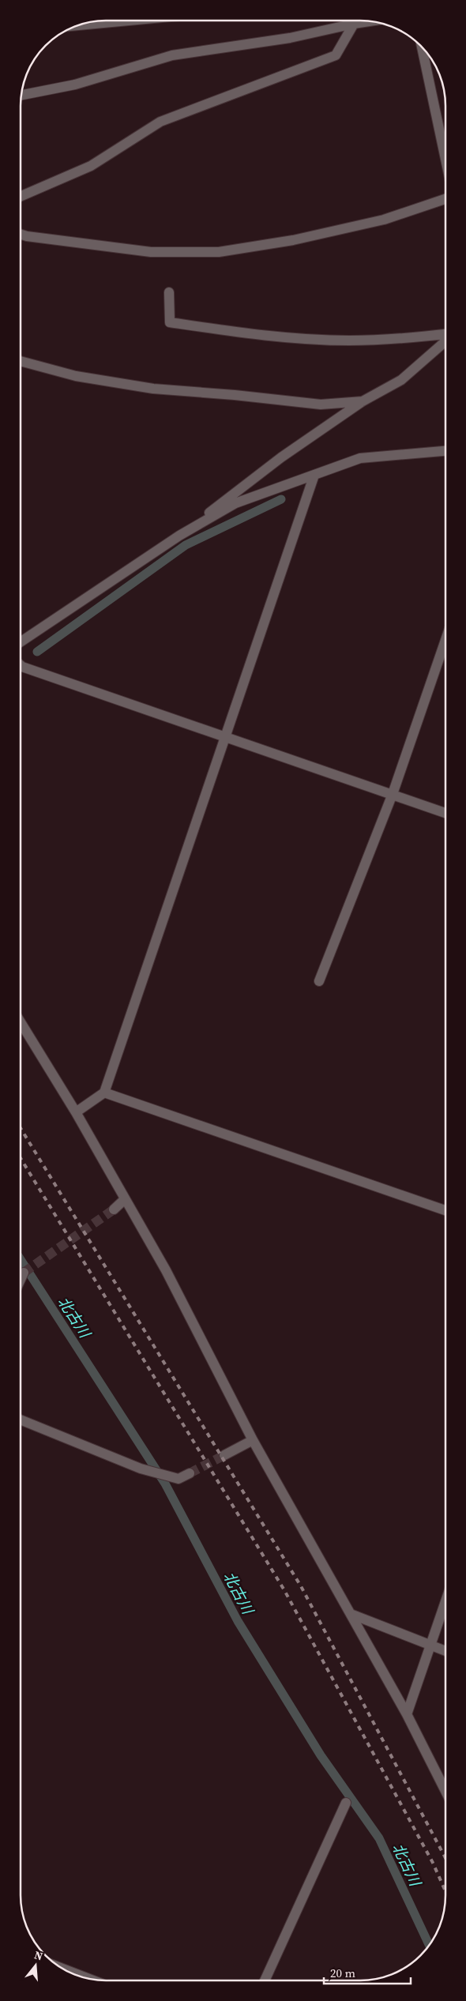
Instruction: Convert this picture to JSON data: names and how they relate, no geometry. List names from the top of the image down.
{
  "water": ["北古川"],
  "scale_bar": "20 m",
  "north": "top"
}
